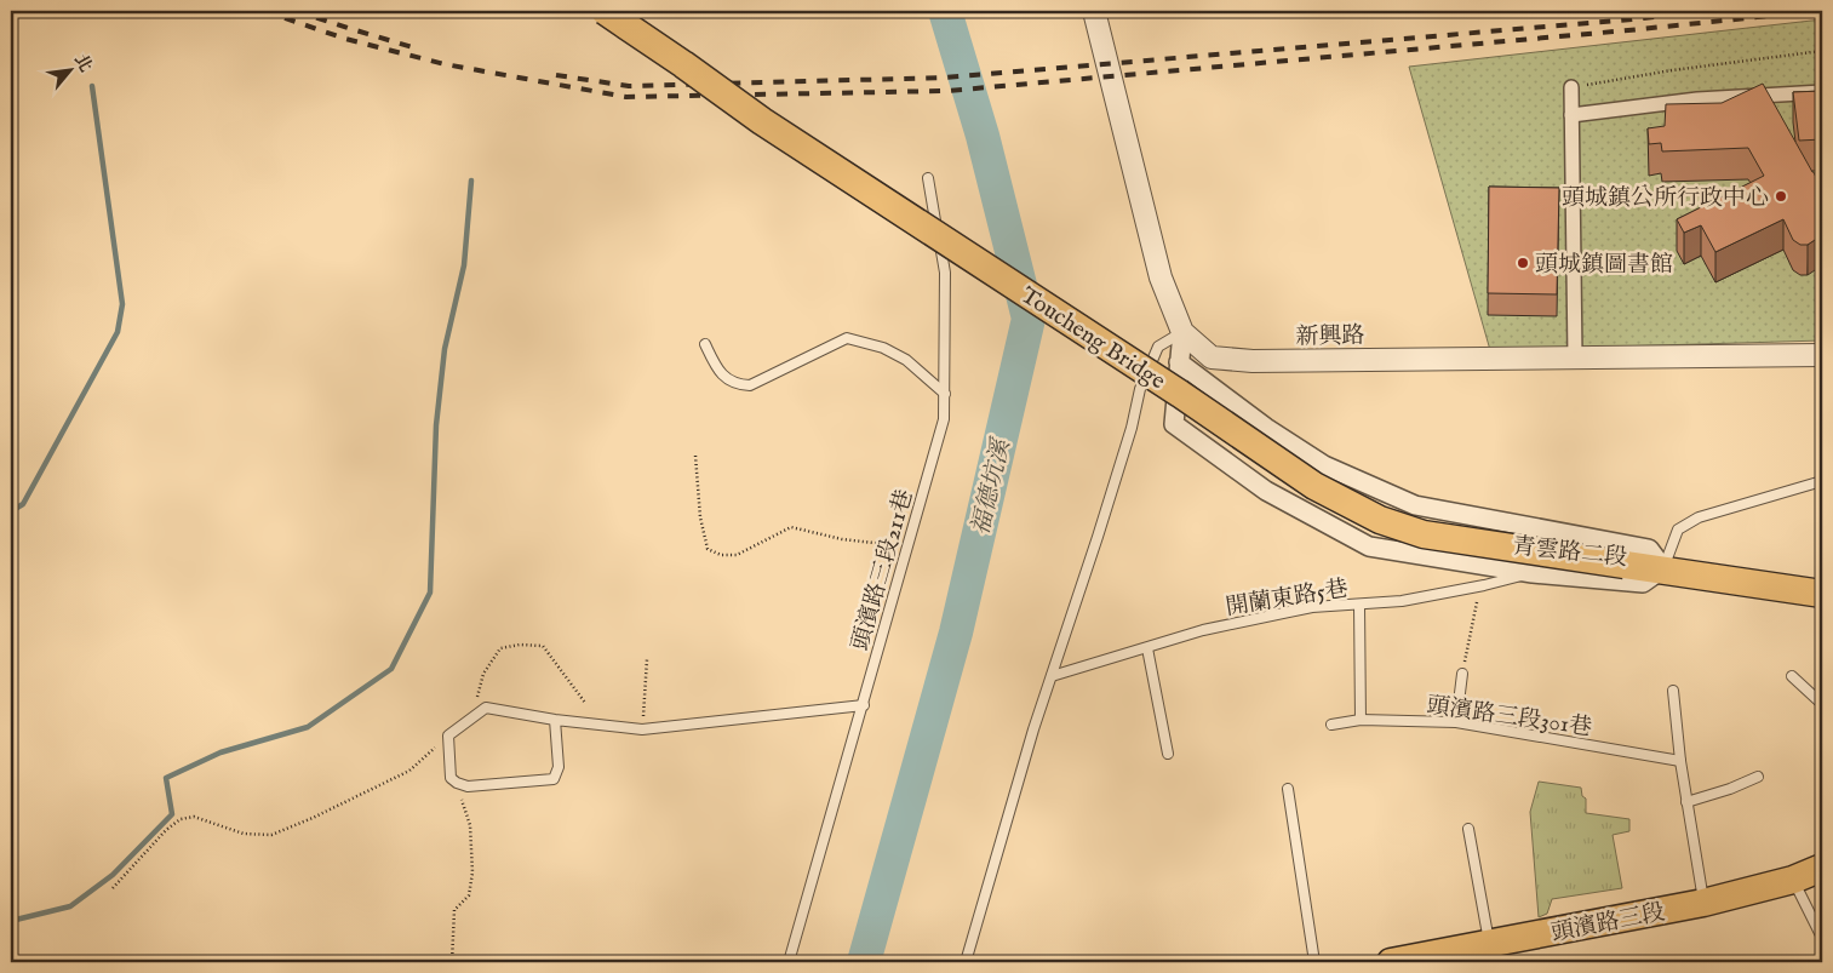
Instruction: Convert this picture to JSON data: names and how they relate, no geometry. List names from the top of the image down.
{
  "streets": {
    "main road": ["Toucheng Bridge", "頭濱路三段"],
    "street": ["新興路", "青雲路二段"],
    "lane": ["頭濱路三段211巷", "開蘭東路5巷", "頭濱路三段301巷"]
  },
  "crossings": [
    ["新興路", "青雲路二段"],
    ["Toucheng Bridge", "青雲路二段"],
    ["青雲路二段", "開蘭東路5巷"]
  ],
  "water": ["福德坑溪"],
  "places": ["頭城鎮公所行政中心", "頭城鎮圖書館"],
  "north": "top right"
}
